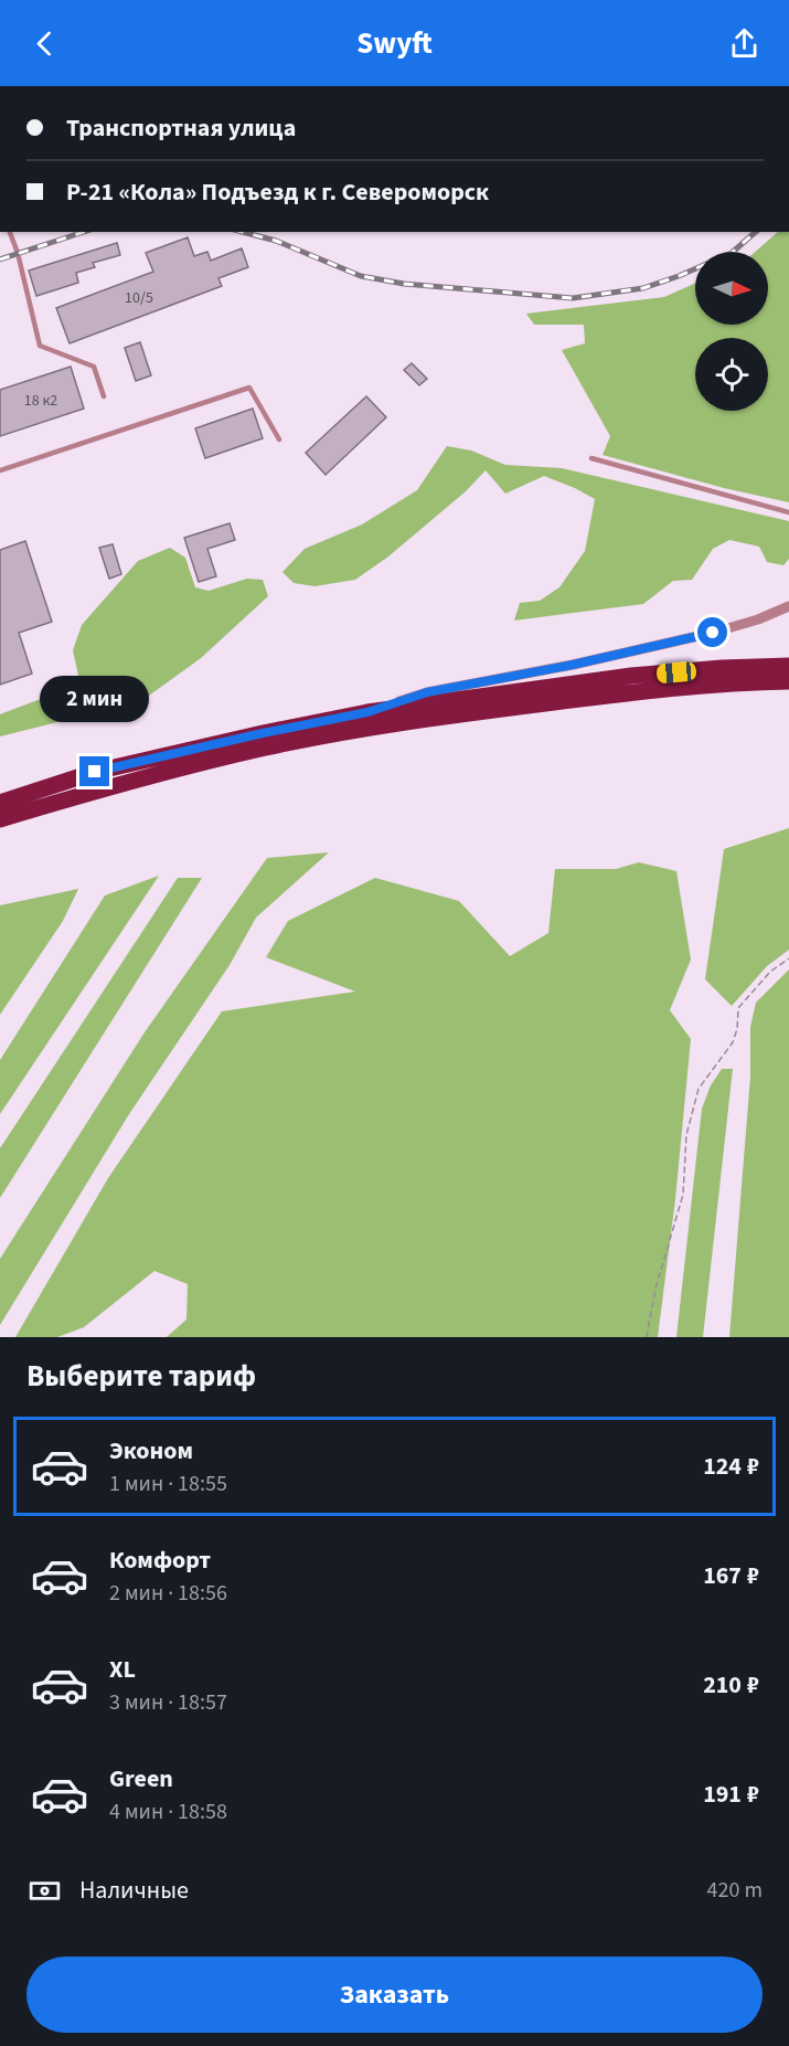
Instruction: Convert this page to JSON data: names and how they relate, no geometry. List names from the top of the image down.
{
  "house_numbers": ["10/5", "18 к2"],
  "north": "right",
  "page": {
    "header": "Swyft",
    "banner": ["Транспортная улица", "Р-21 «Кола» Подъезд к г. Североморск"],
    "bubble": "2 мин",
    "heading": "Выберите тариф",
    "list": [
      {
        "name": "Эконом",
        "note": "1 мин · 18:55",
        "value": "124 ₽"
      },
      {
        "name": "Комфорт",
        "note": "2 мин · 18:56",
        "value": "167 ₽"
      },
      {
        "name": "XL",
        "note": "3 мин · 18:57",
        "value": "210 ₽"
      },
      {
        "name": "Green",
        "note": "4 мин · 18:58",
        "value": "191 ₽"
      }
    ],
    "pay": ["Наличные", "420 m"],
    "buttons": "Заказать"
  }
}
